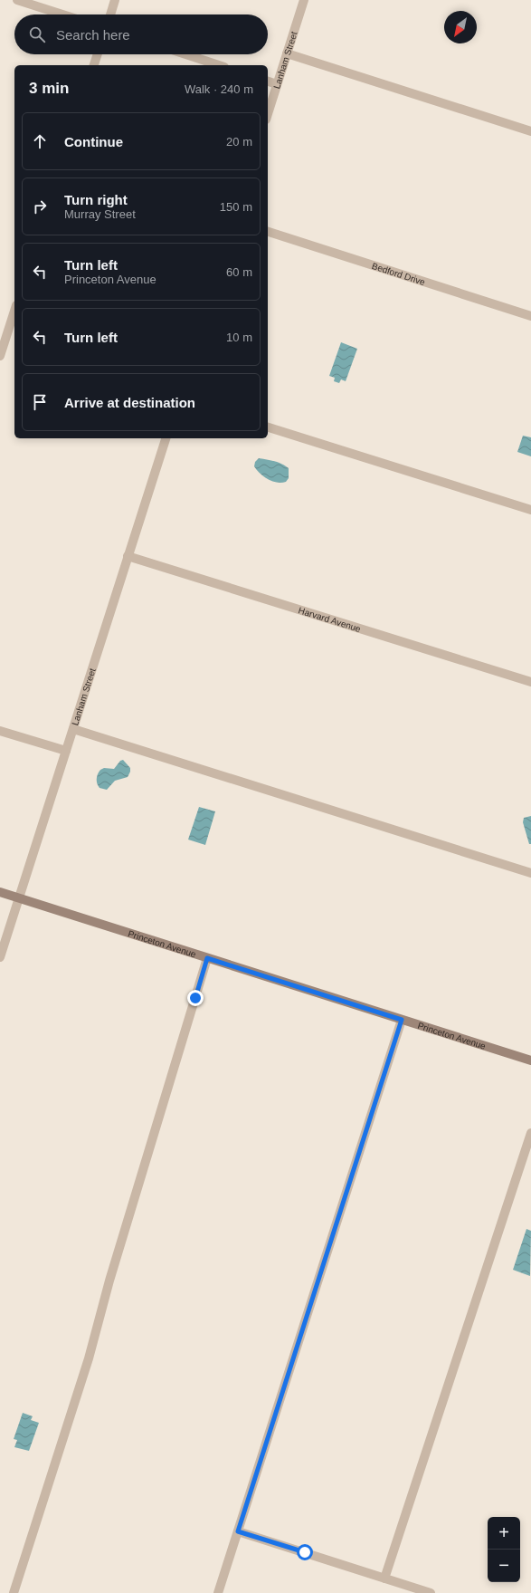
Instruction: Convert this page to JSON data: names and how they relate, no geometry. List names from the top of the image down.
{
  "streets": {
    "street": [
      "Lanham Street",
      "Bedford Drive",
      "Harvard Avenue",
      "Princeton Avenue"
    ]
  },
  "crossings": [
    ["Lanham Street", "Harvard Avenue"],
    ["Lanham Street", "Princeton Avenue"]
  ],
  "north": "bottom left",
  "page": {
    "search": "Search here",
    "heading": ["3 min", "Walk · 240 m"],
    "list": [
      ["Continue", "20 m"],
      ["Turn right", "Murray Street", "150 m"],
      ["Turn left", "Princeton Avenue", "60 m"],
      ["Turn left", "10 m"],
      "Arrive at destination"
    ],
    "map_buttons": ["+", "−"]
  }
}
